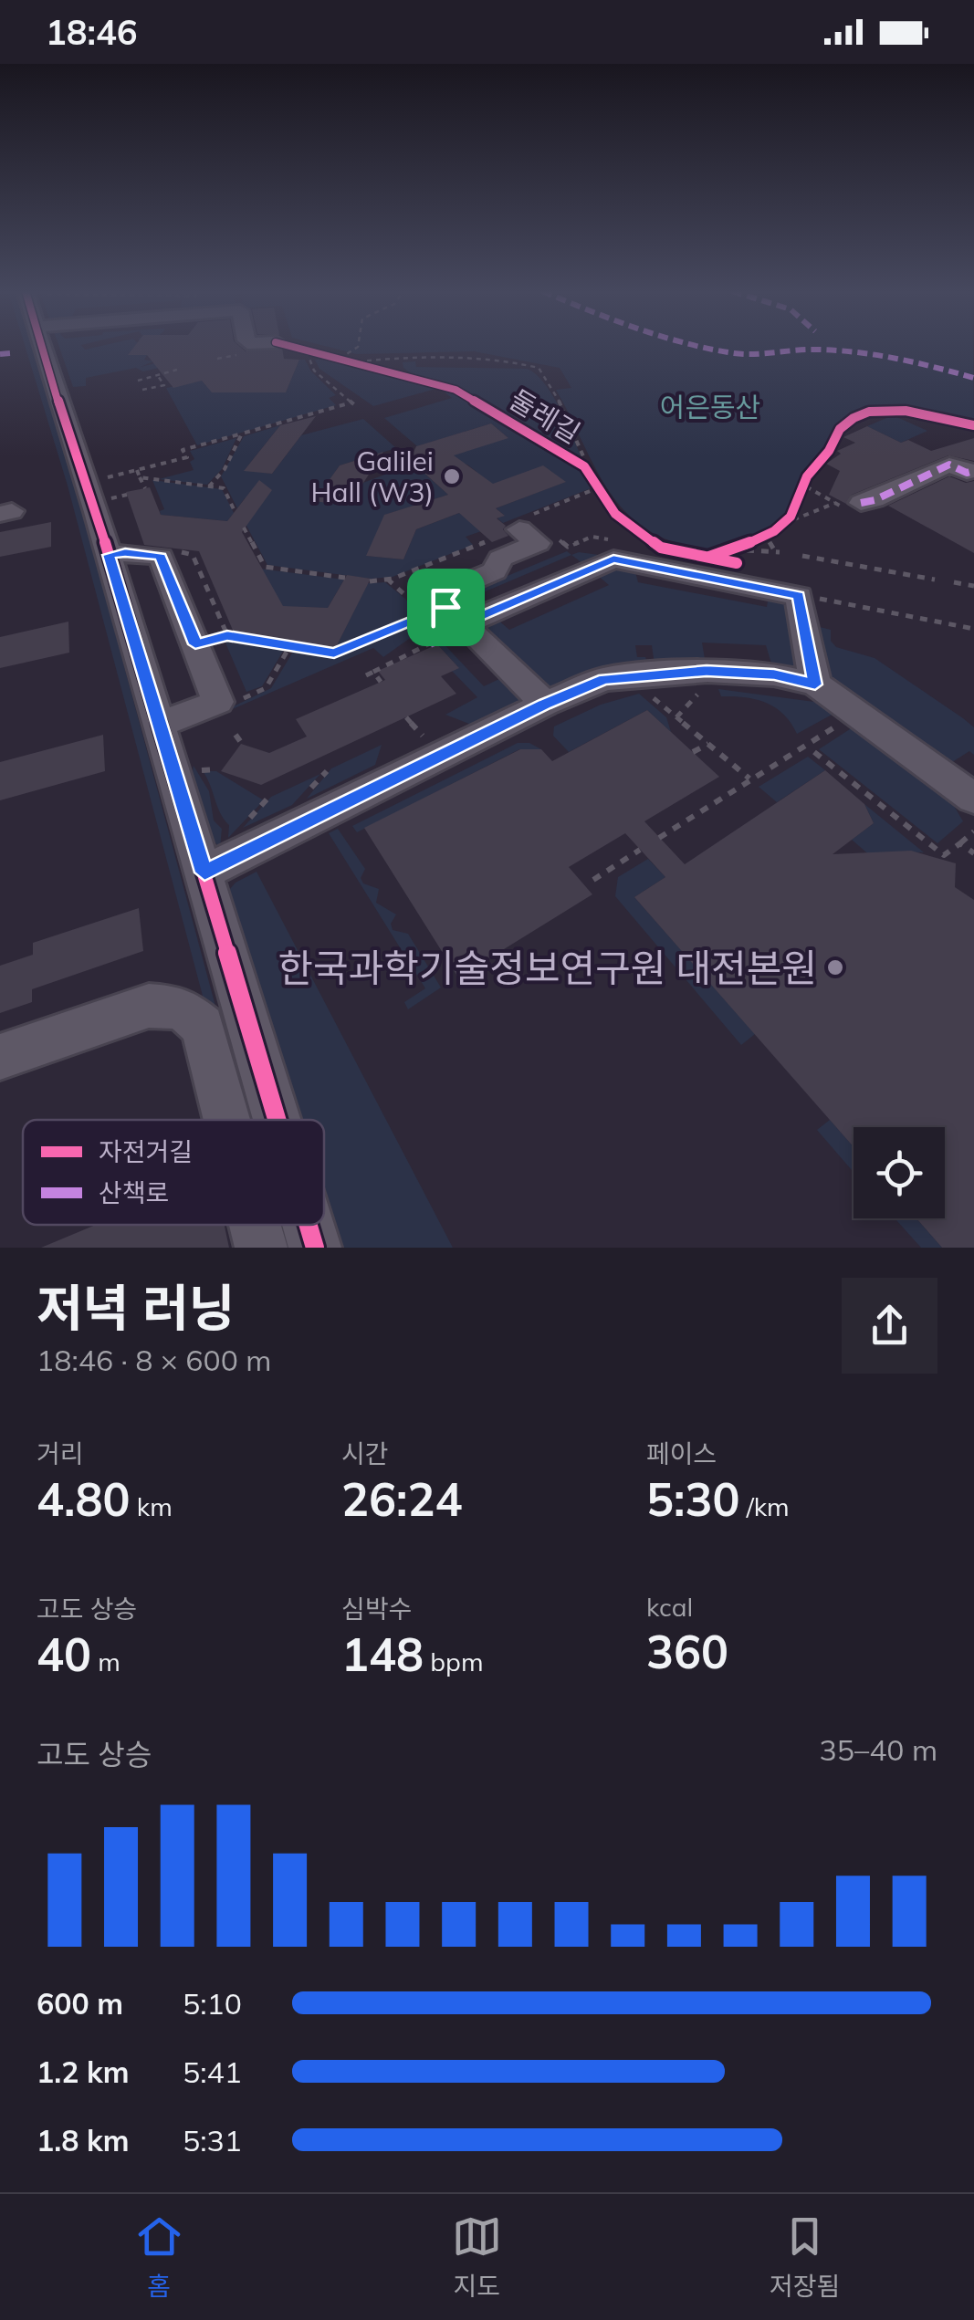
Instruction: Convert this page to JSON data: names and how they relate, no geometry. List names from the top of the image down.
{
  "streets": {
    "cycle path": ["둘레길"]
  },
  "parks": ["어은동산"],
  "places": ["Galilei Hall (W3)", "한국과학기술정보연구원 대전본원"],
  "legend": ["자전거길", "산책로"],
  "page": {
    "status": "18:46",
    "heading": ["저녁 러닝", "18:46 · 8 × 600 m"],
    "stats": [
      ["거리", "4.80 km"],
      ["시간", "26:24"],
      ["페이스", "5:30 /km"],
      ["고도 상승", "40 m"],
      ["심박수", "148 bpm"],
      ["kcal", "360"]
    ],
    "chart": ["고도 상승", "35–40 m"],
    "list": [
      {
        "name": "600 m",
        "note": "5:10"
      },
      {
        "name": "1.2 km",
        "note": "5:41"
      },
      {
        "name": "1.8 km",
        "note": "5:31"
      }
    ],
    "tabs": ["홈", "지도", "저장됨"]
  }
}
